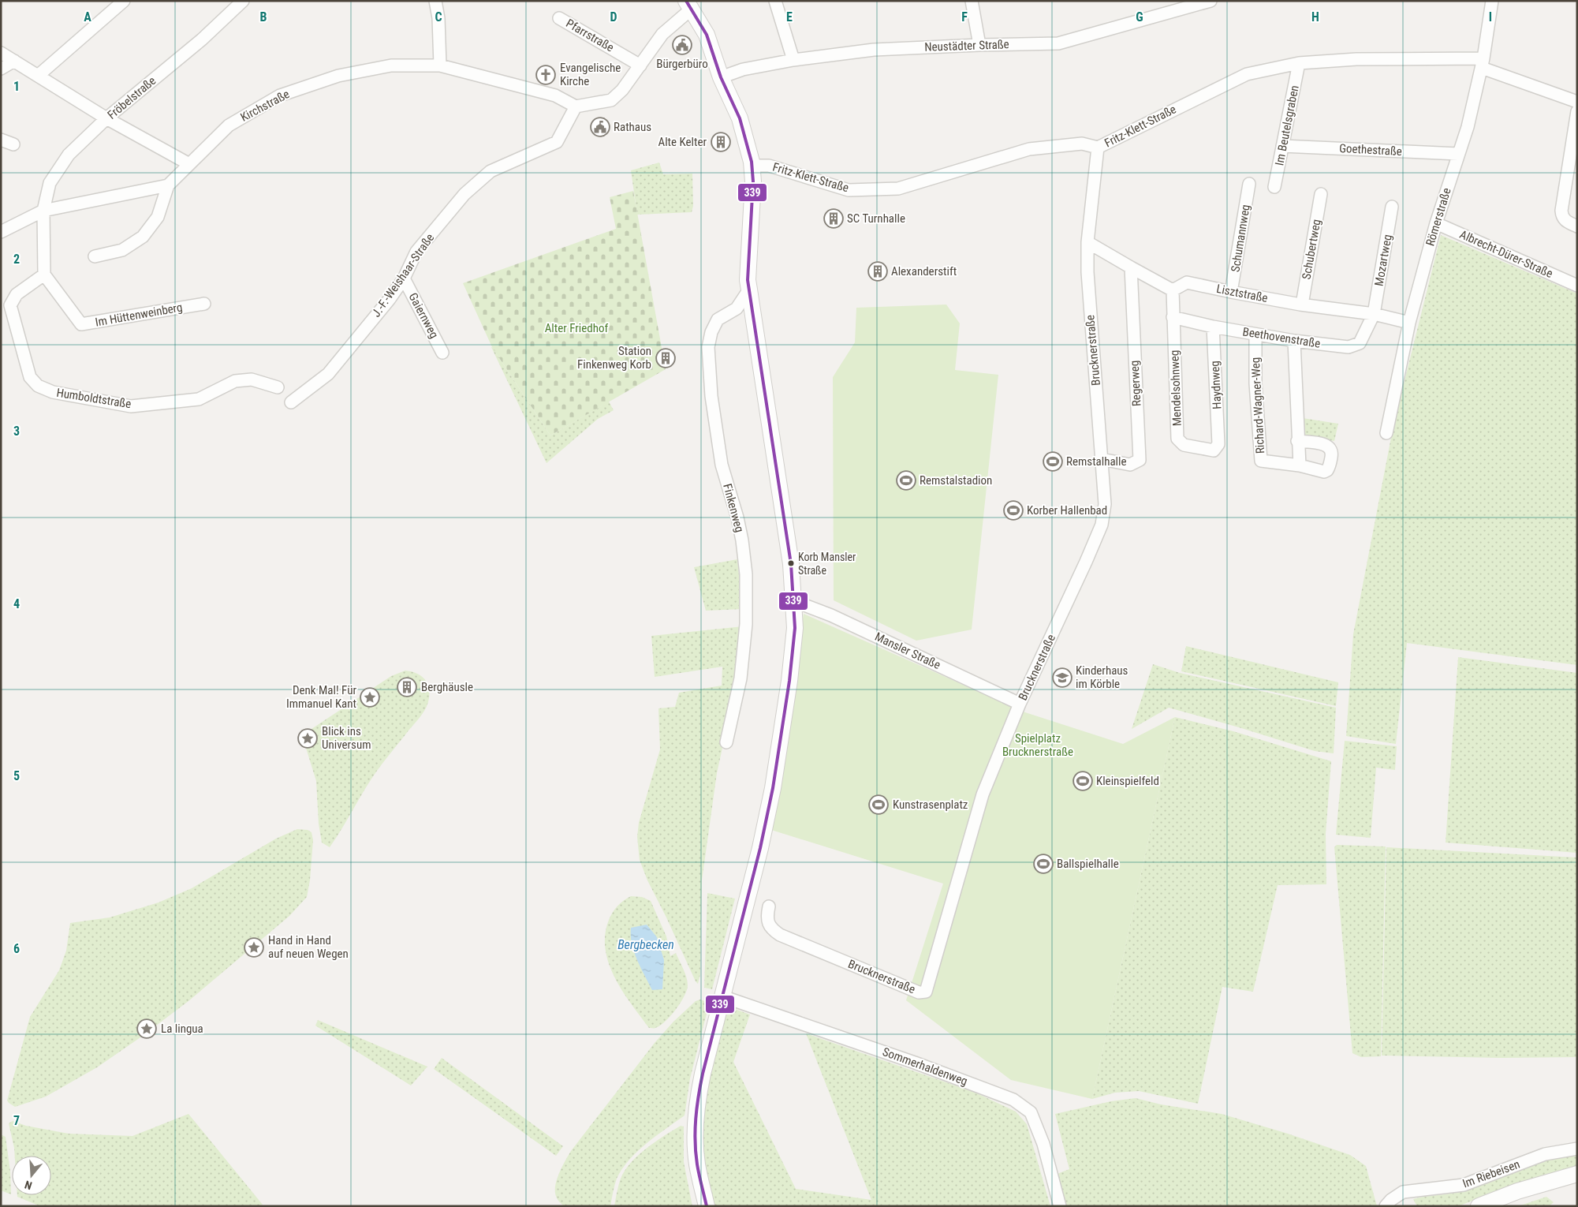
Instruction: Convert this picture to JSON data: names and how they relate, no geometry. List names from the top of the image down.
{
  "streets": {
    "street": [
      "Pfarrstraße",
      "Neustädter Straße",
      "Fröbelstraße",
      "Kirchstraße",
      "Im Beutelsgraben",
      "Fritz-Klett-Straße",
      "Goethestraße",
      "Römerstraße",
      "Schumannweg",
      "Schubertweg",
      "Albrecht-Dürer-Straße",
      "Mozartweg",
      "J.-F.-Weishaar-Straße",
      "Lisztstraße",
      "Im Hüttenweinberg",
      "Gaiernweg",
      "Beethovenstraße",
      "Brucknerstraße",
      "Regerweg",
      "Haydnweg",
      "Mendelsohnweg",
      "Humboldtstraße",
      "Richard-Wagner-Weg",
      "Finkenweg",
      "Mansler Straße",
      "Sommerhaldenweg",
      "Im Riebeisen"
    ]
  },
  "crossings": [
    ["Kirchstraße", "J.-F.-Weishaar-Straße"],
    ["Im Beutelsgraben", "Fritz-Klett-Straße"],
    ["Im Beutelsgraben", "Goethestraße"],
    ["Fritz-Klett-Straße", "Römerstraße"],
    ["Fritz-Klett-Straße", "Brucknerstraße"],
    ["Goethestraße", "Römerstraße"],
    ["Römerstraße", "Albrecht-Dürer-Straße"],
    ["Römerstraße", "Lisztstraße"],
    ["Schumannweg", "Lisztstraße"],
    ["Schubertweg", "Lisztstraße"],
    ["Mozartweg", "Lisztstraße"],
    ["Mozartweg", "Beethovenstraße"],
    ["J.-F.-Weishaar-Straße", "Gaiernweg"],
    ["Lisztstraße", "Beethovenstraße"],
    ["Lisztstraße", "Mendelsohnweg"],
    ["Im Hüttenweinberg", "Humboldtstraße"],
    ["Beethovenstraße", "Haydnweg"],
    ["Beethovenstraße", "Mendelsohnweg"],
    ["Beethovenstraße", "Richard-Wagner-Weg"],
    ["Brucknerstraße", "Regerweg"],
    ["Brucknerstraße", "Mansler Straße"],
    ["Haydnweg", "Mendelsohnweg"]
  ],
  "water": ["Bergbecken"],
  "parks": ["Alter Friedhof", "Spielplatz Brucknerstraße"],
  "places": {
    "public building": ["Bürgerbüro", "Rathaus"],
    "church": ["Evangelische Kirche"],
    "building": [
      "Alte Kelter",
      "SC Turnhalle",
      "Alexanderstift",
      "Station Finkenweg Korb",
      "Berghäusle"
    ],
    "sports": [
      "Remstalhalle",
      "Remstalstadion",
      "Korber Hallenbad",
      "Kleinspielfeld",
      "Kunstrasenplatz",
      "Ballspielhalle"
    ],
    "other": ["Korb Mansler Straße"],
    "school or university": ["Kinderhaus im Körble"],
    "place": [
      "Denk Mal! Für Immanuel Kant",
      "Blick ins Universum",
      "Hand in Hand auf neuen Wegen",
      "La lingua"
    ]
  },
  "lines": ["transit line 339"],
  "north": "bottom",
  "grid": {
    "columns": [
      "A",
      "B",
      "C",
      "D",
      "E",
      "F",
      "G",
      "H",
      "I"
    ],
    "rows": [
      "1",
      "2",
      "3",
      "4",
      "5",
      "6",
      "7"
    ]
  }
}
